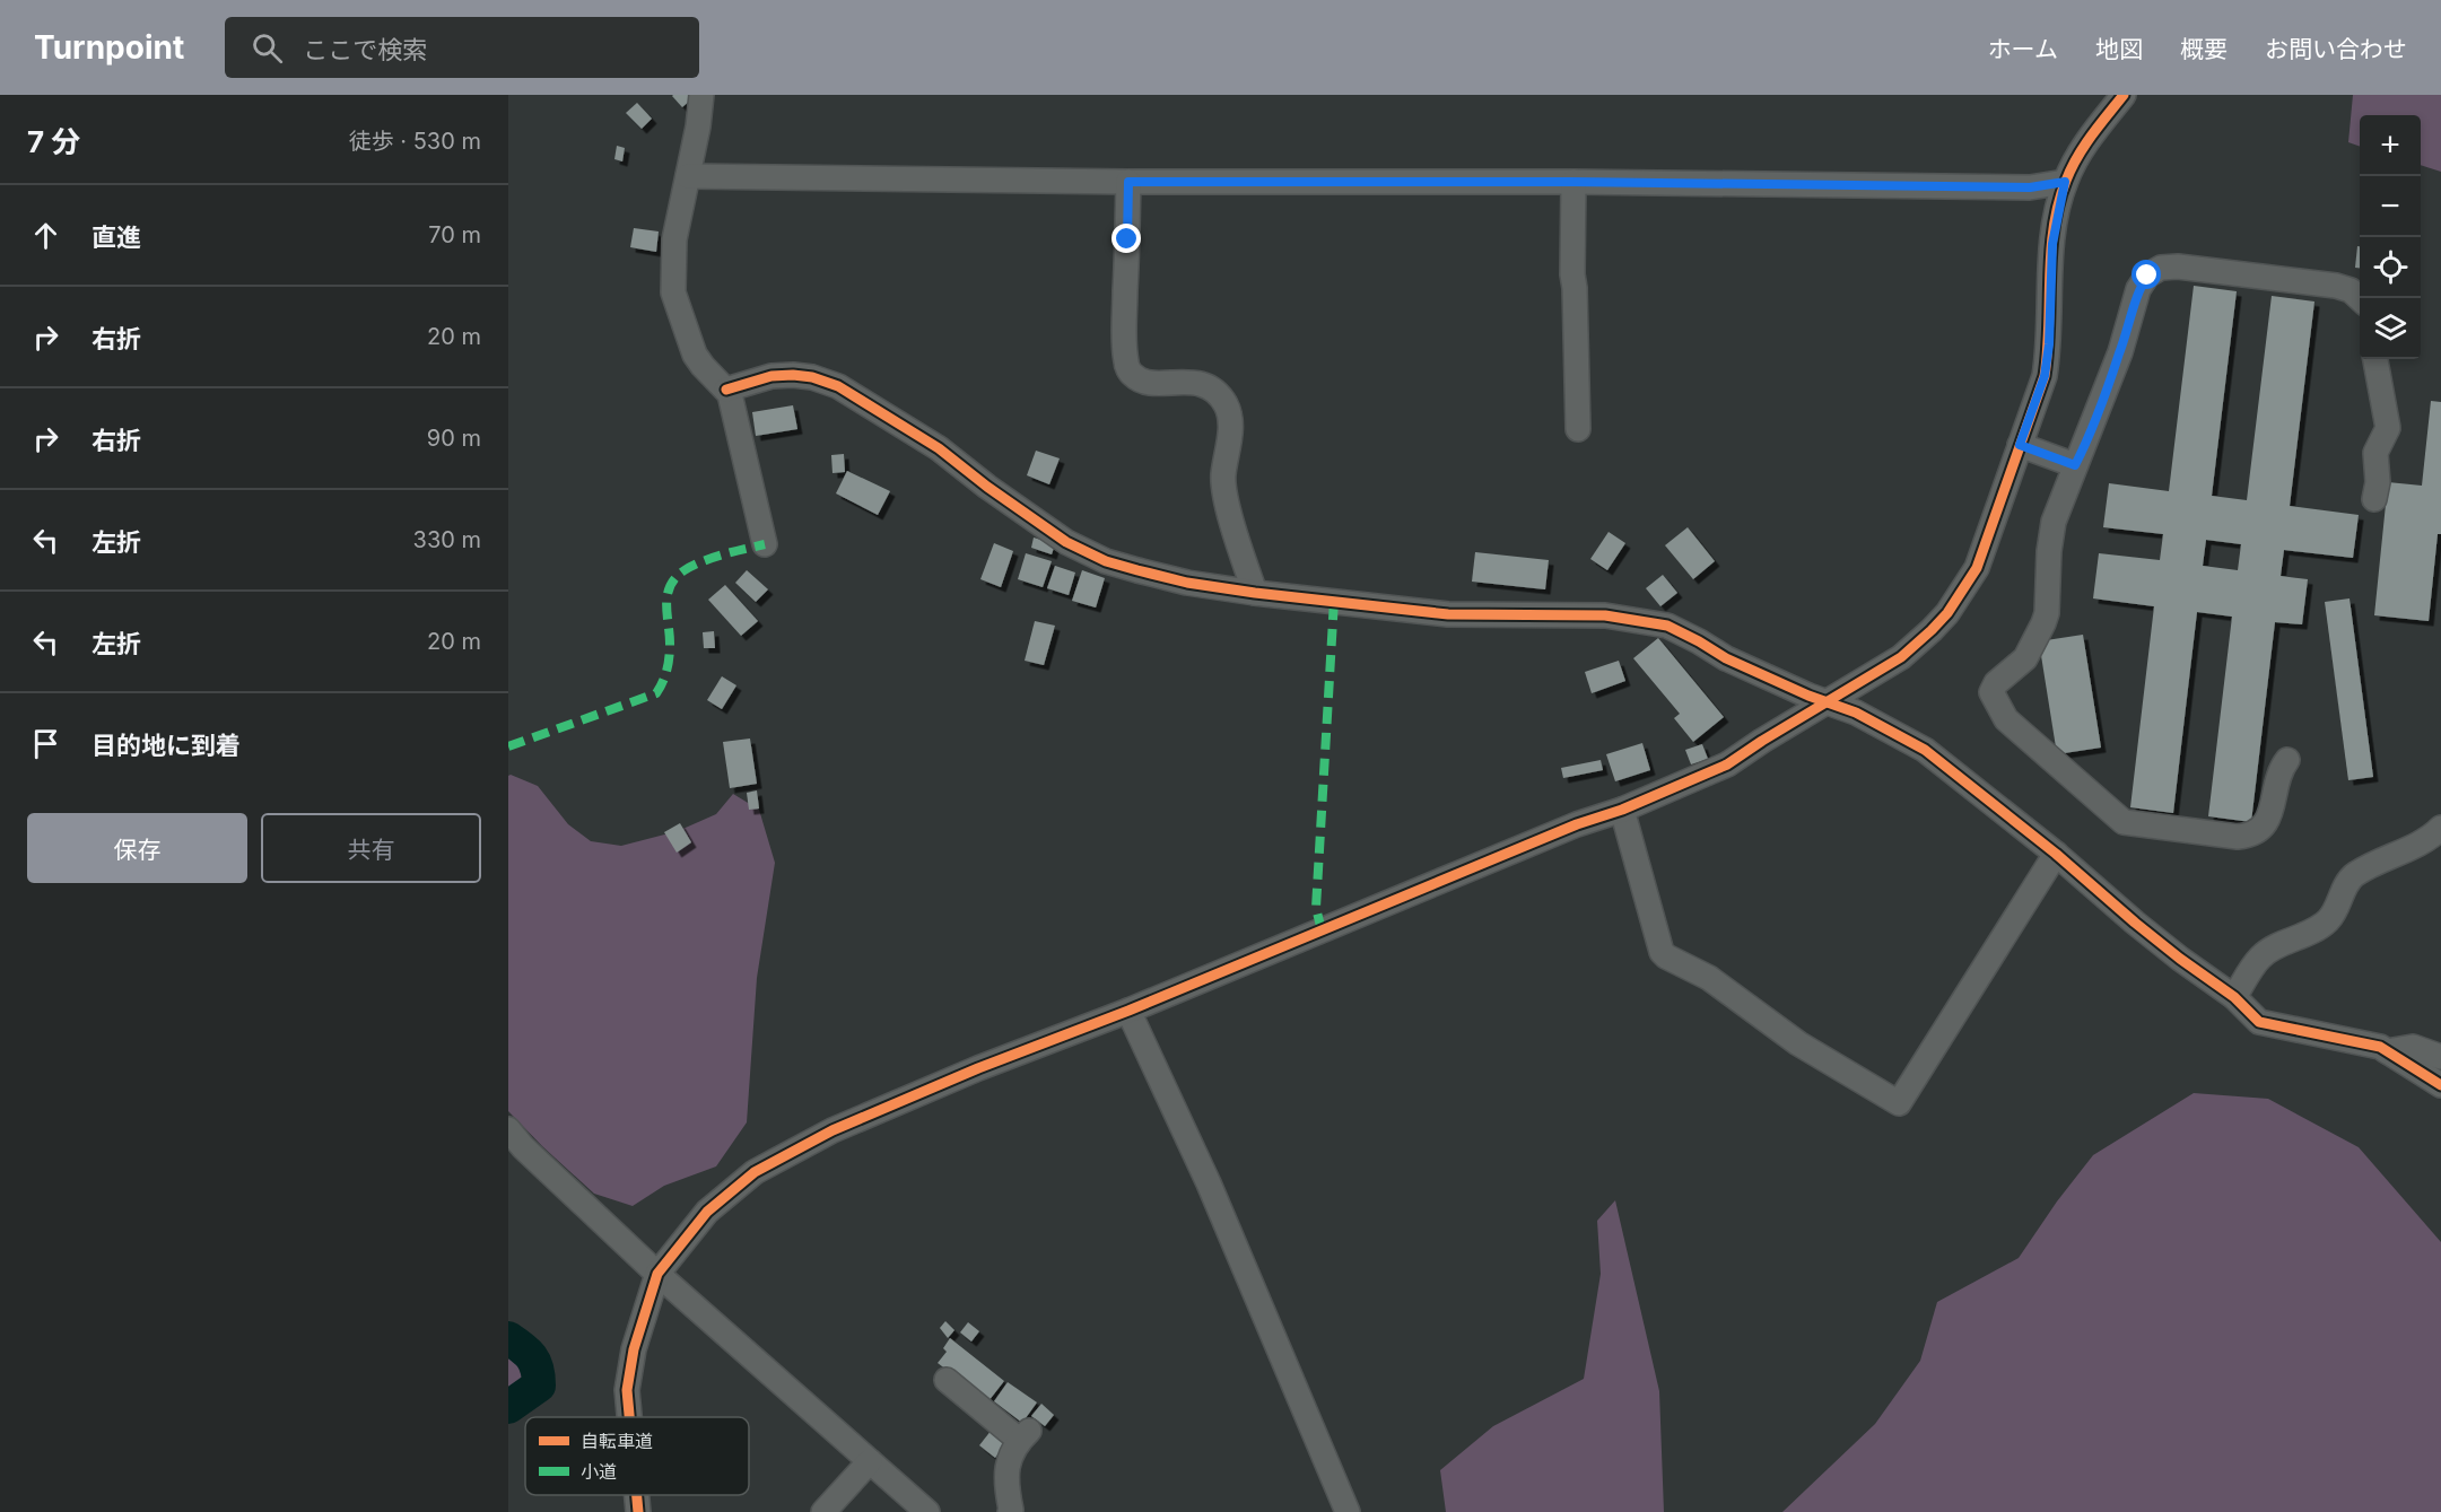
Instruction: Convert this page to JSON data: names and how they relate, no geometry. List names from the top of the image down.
{
  "legend": ["自転車道", "小道"],
  "page": {
    "header": "Turnpoint",
    "search": "ここで検索",
    "nav": [
      "ホーム",
      "地図",
      "概要",
      "お問い合わせ"
    ],
    "heading": ["7 分", "徒歩 · 530 m"],
    "map_buttons": ["+", "−"],
    "list": [
      ["直進", "70 m"],
      ["右折", "20 m"],
      ["右折", "90 m"],
      ["左折", "330 m"],
      ["左折", "20 m"],
      "目的地に到着"
    ],
    "buttons": ["保存", "共有"]
  }
}
